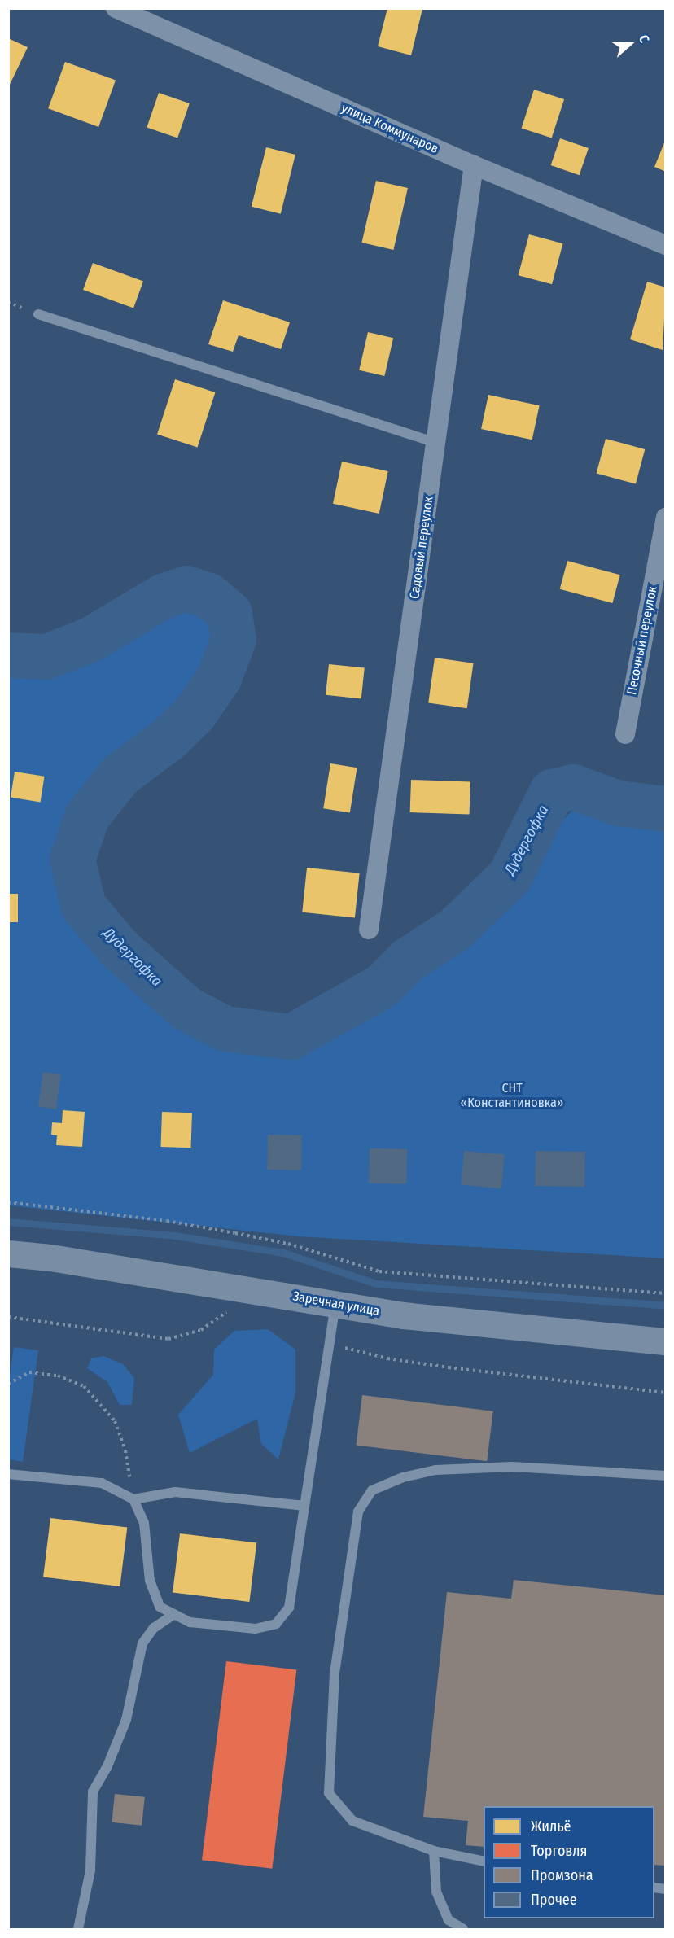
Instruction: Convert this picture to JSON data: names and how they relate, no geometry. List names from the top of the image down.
{
  "streets": {
    "street": [
      "улица Коммунаров",
      "Садовый переулок",
      "Песочный переулок",
      "Заречная улица"
    ]
  },
  "crossings": [
    ["улица Коммунаров", "Садовый переулок"]
  ],
  "water": ["Дудергофка"],
  "parks": ["СНТ «Константиновка»"],
  "legend": [
    "Жильё",
    "Торговля",
    "Промзона",
    "Прочее"
  ],
  "north": "right"
}
